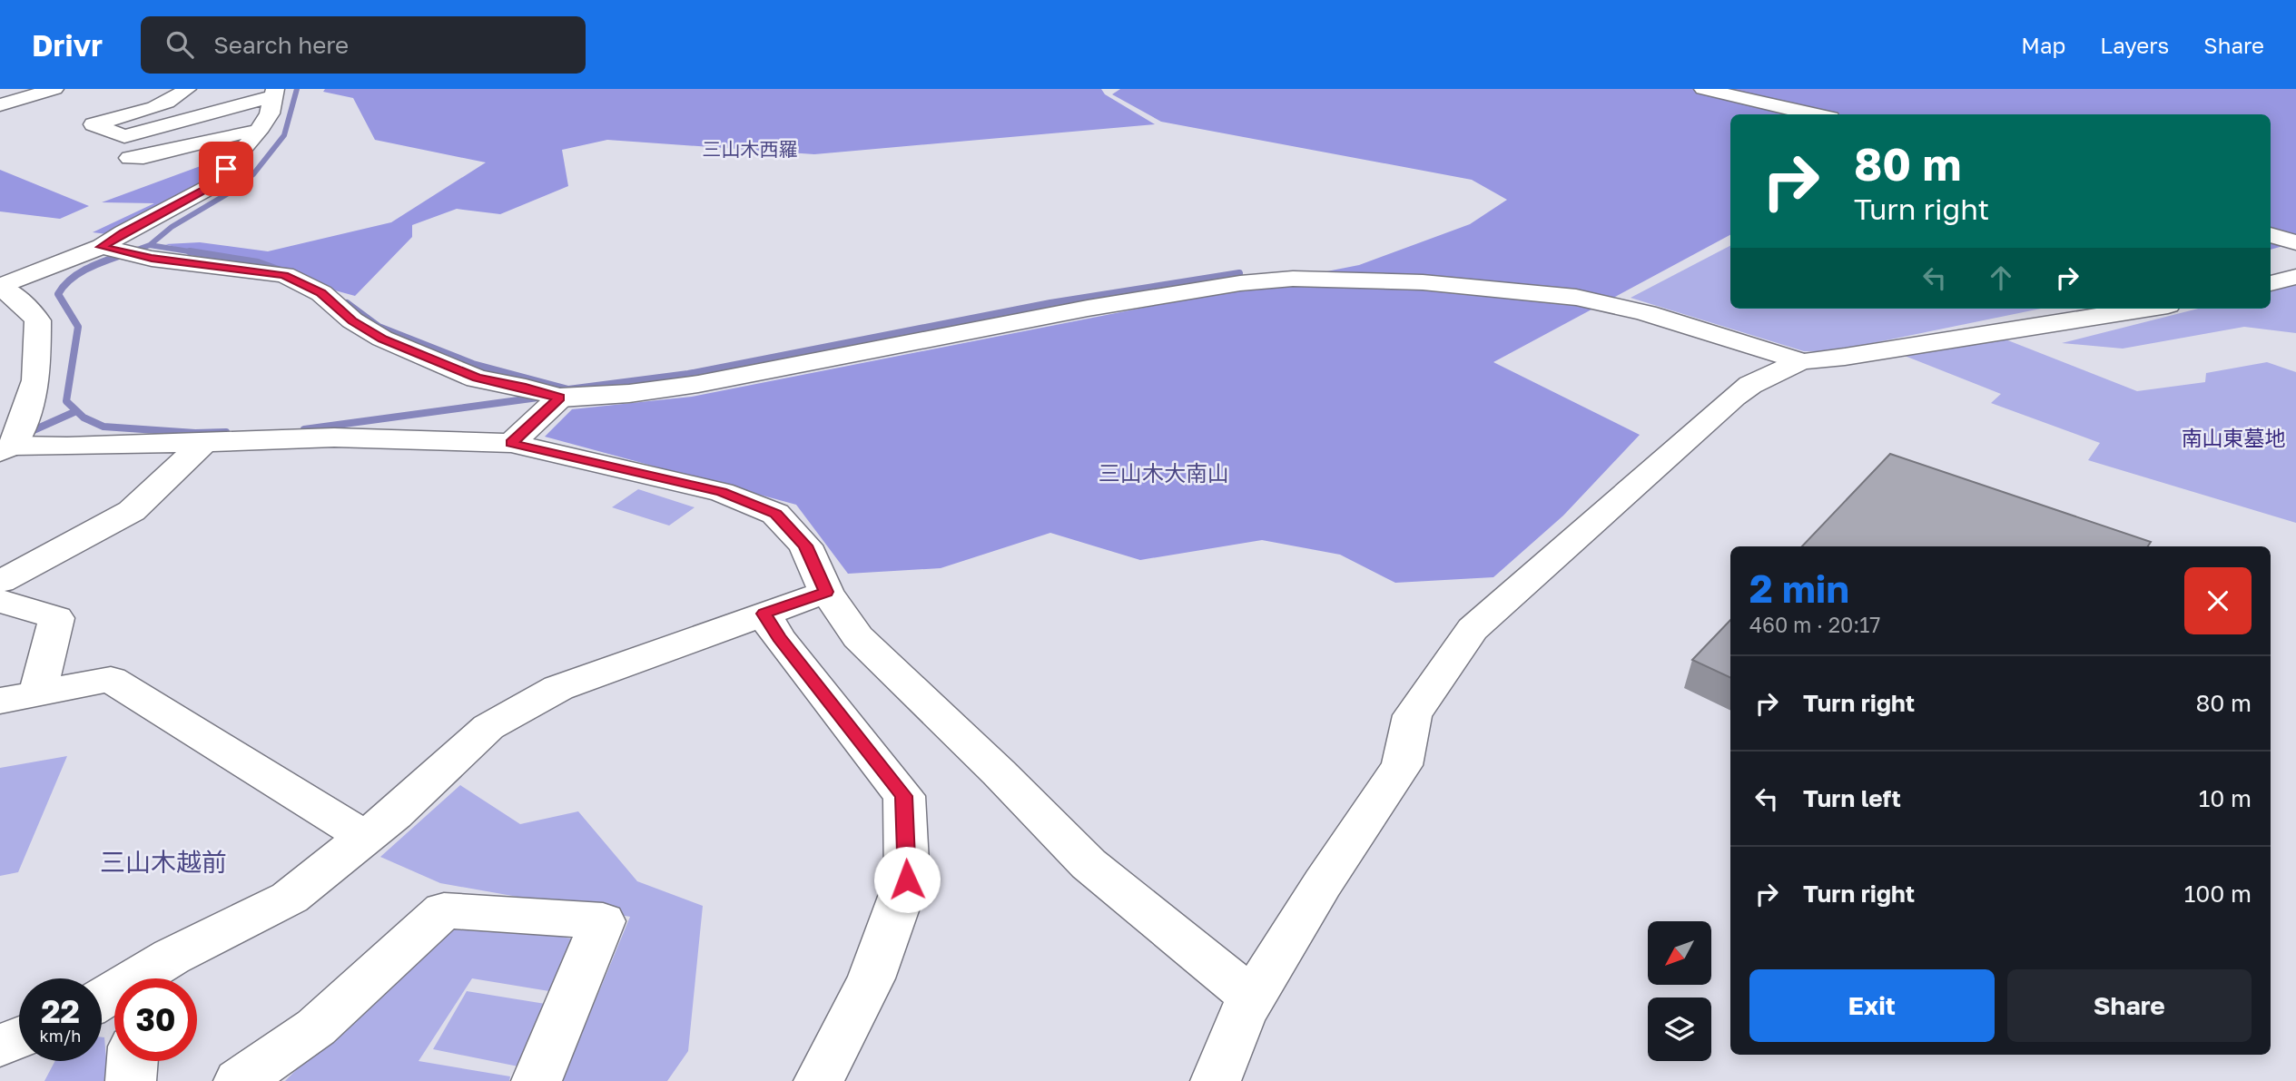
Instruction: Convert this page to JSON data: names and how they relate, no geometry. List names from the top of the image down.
{
  "districts": ["三山木西羅", "三山木大南山", "三山木越前"],
  "parks": ["南山東墓地"],
  "north": "bottom left",
  "page": {
    "header": "Drivr",
    "search": "Search here",
    "nav": ["Map", "Layers", "Share"],
    "turn": ["80 m", "Turn right"],
    "heading": ["2 min", "460 m · 20:17"],
    "list": [
      {
        "name": "Turn right",
        "value": "80 m"
      },
      {
        "name": "Turn left",
        "value": "10 m"
      },
      {
        "name": "Turn right",
        "value": "100 m"
      }
    ],
    "buttons": ["Exit", "Share"],
    "speed": "22 km/h",
    "limit": "30"
  }
}
